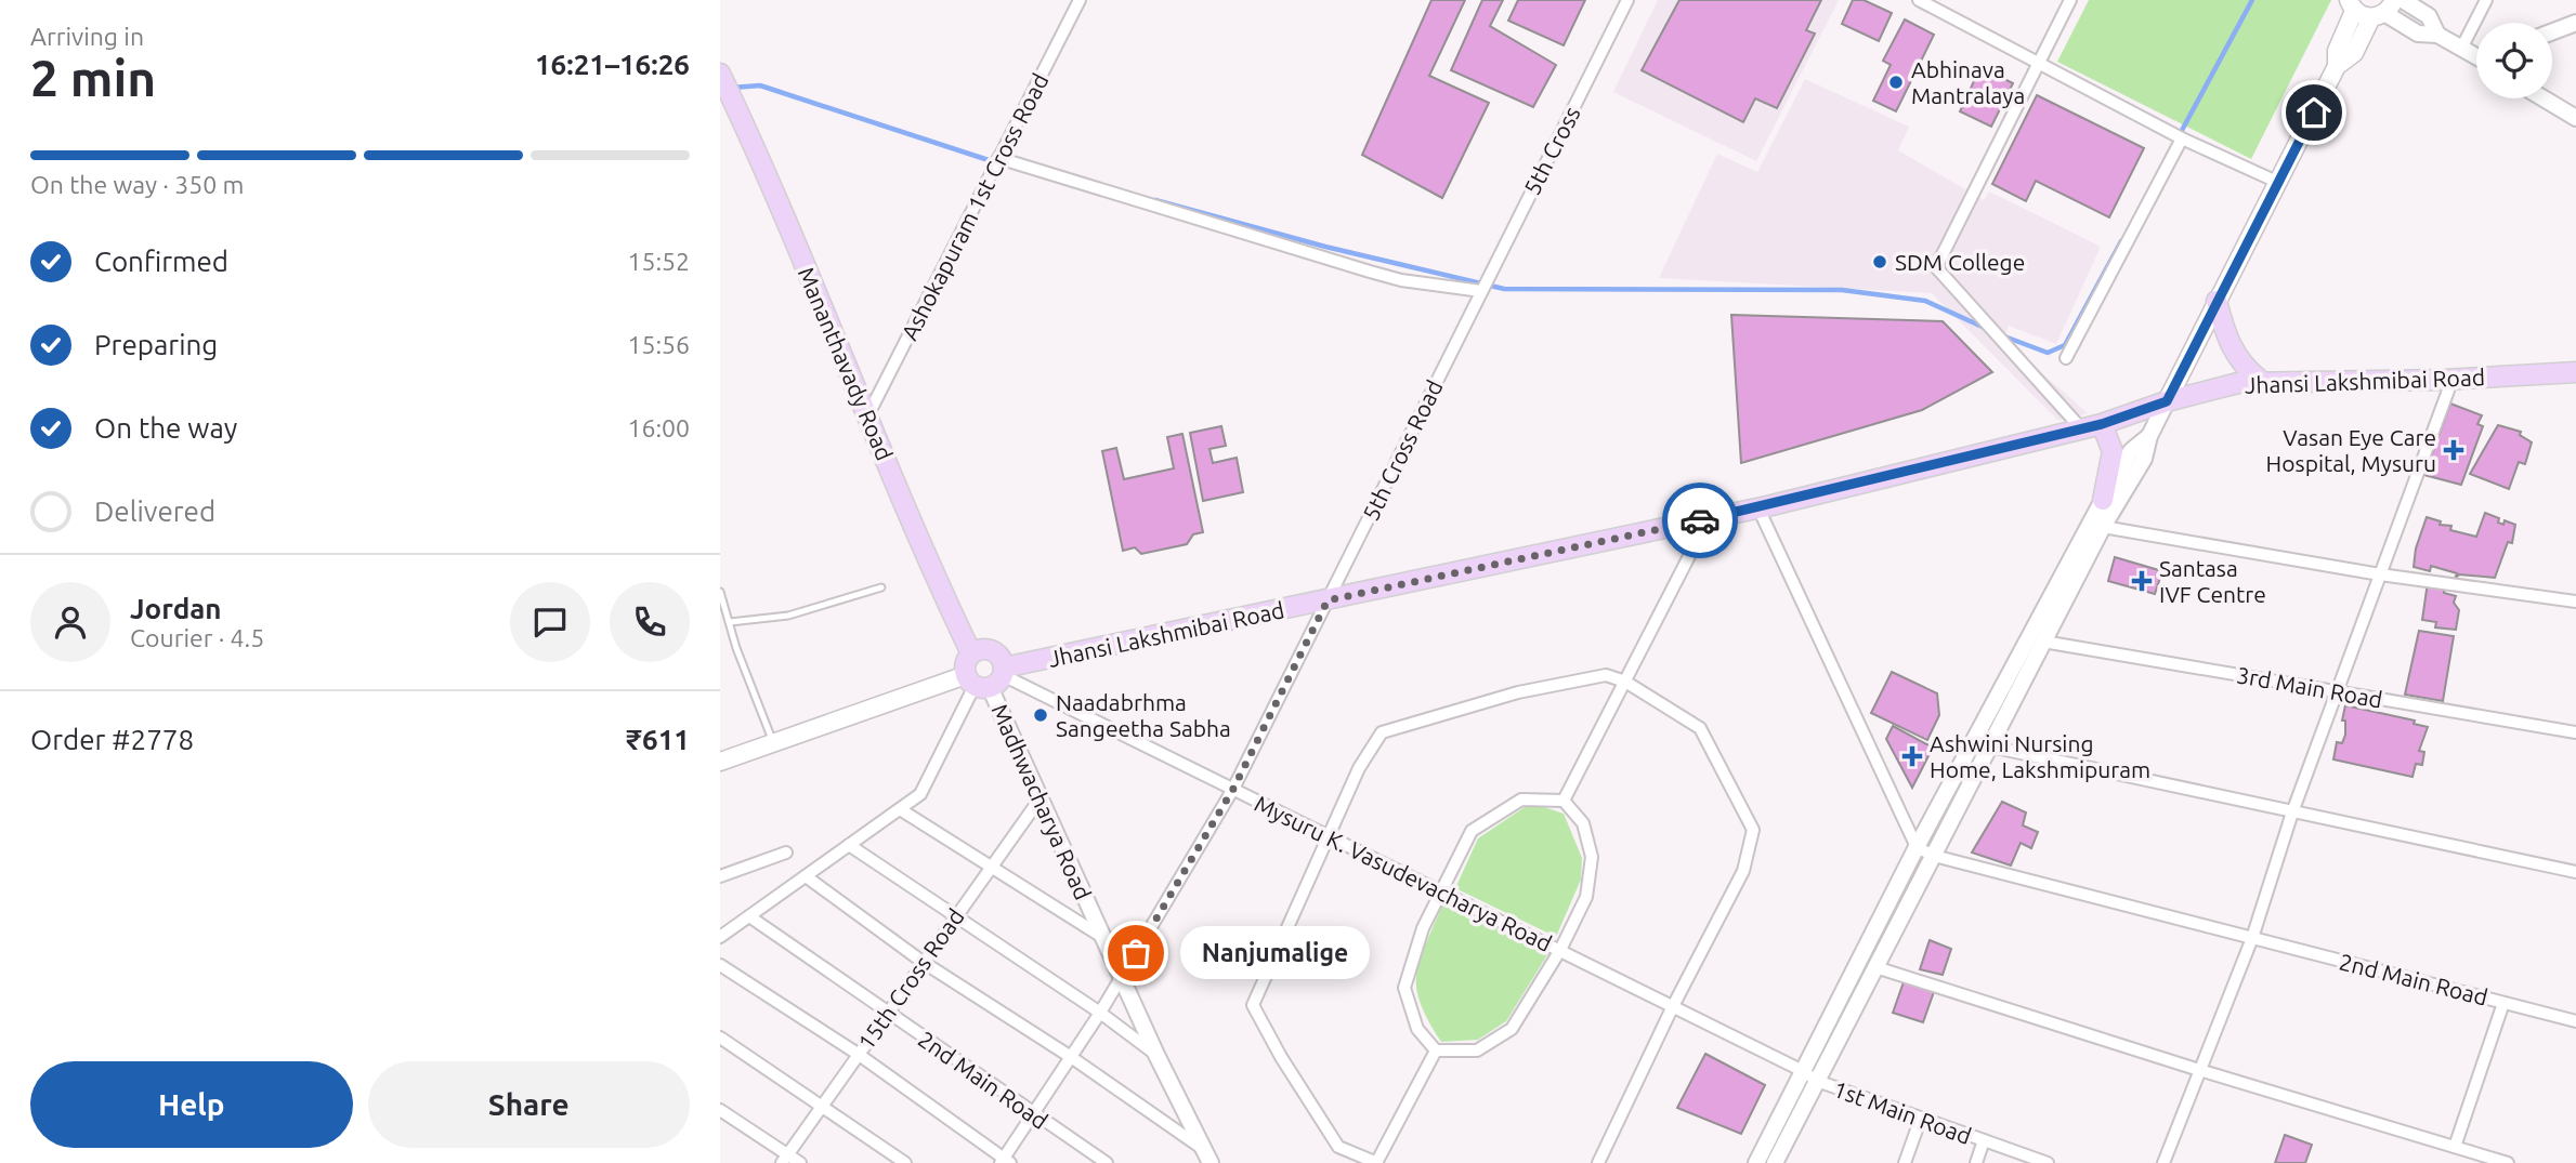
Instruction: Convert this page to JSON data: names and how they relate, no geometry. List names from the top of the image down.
{
  "streets": {
    "main road": ["Mananthavady Road", "Jhansi Lakshmibai Road"],
    "street": [
      "5th Cross",
      "Ashokapuram 1st Cross Road",
      "5th Cross Road",
      "3rd Main Road",
      "Madhwacharya Road",
      "Mysuru K. Vasudevacharya Road",
      "15th Cross Road",
      "2nd Main Road",
      "1st Main Road"
    ]
  },
  "crossings": [
    ["5th Cross", "5th Cross Road"],
    ["Ashokapuram 1st Cross Road", "Mananthavady Road"],
    ["Jhansi Lakshmibai Road", "5th Cross Road"],
    ["Jhansi Lakshmibai Road", "Madhwacharya Road"],
    ["Jhansi Lakshmibai Road", "Mysuru K. Vasudevacharya Road"],
    ["5th Cross Road", "Madhwacharya Road"],
    ["5th Cross Road", "Mysuru K. Vasudevacharya Road"],
    ["5th Cross Road", "2nd Main Road"],
    ["Madhwacharya Road", "Mysuru K. Vasudevacharya Road"],
    ["Madhwacharya Road", "15th Cross Road"],
    ["Mysuru K. Vasudevacharya Road", "1st Main Road"],
    ["15th Cross Road", "2nd Main Road"]
  ],
  "places": {
    "other": [
      "Abhinava Mantralaya",
      "SDM College",
      "Naadabrhma Sangeetha Sabha",
      "Nanjumalige"
    ],
    "health": ["Vasan Eye Care Hospital, Mysuru", "Santasa IVF Centre", "Ashwini Nursing Home, Lakshmipuram"]
  },
  "page": {
    "heading": ["2 min", "Arriving in", "16:21–16:26"],
    "panel": [
      "Jordan",
      "Courier · 4.5",
      "Order #2778",
      "₹611"
    ],
    "bar": "On the way · 350 m",
    "list": [
      ["Confirmed", "15:52"],
      ["Preparing", "15:56"],
      ["On the way", "16:00"],
      "Delivered"
    ],
    "bubble": "Nanjumalige",
    "buttons": ["Help", "Share"]
  }
}
